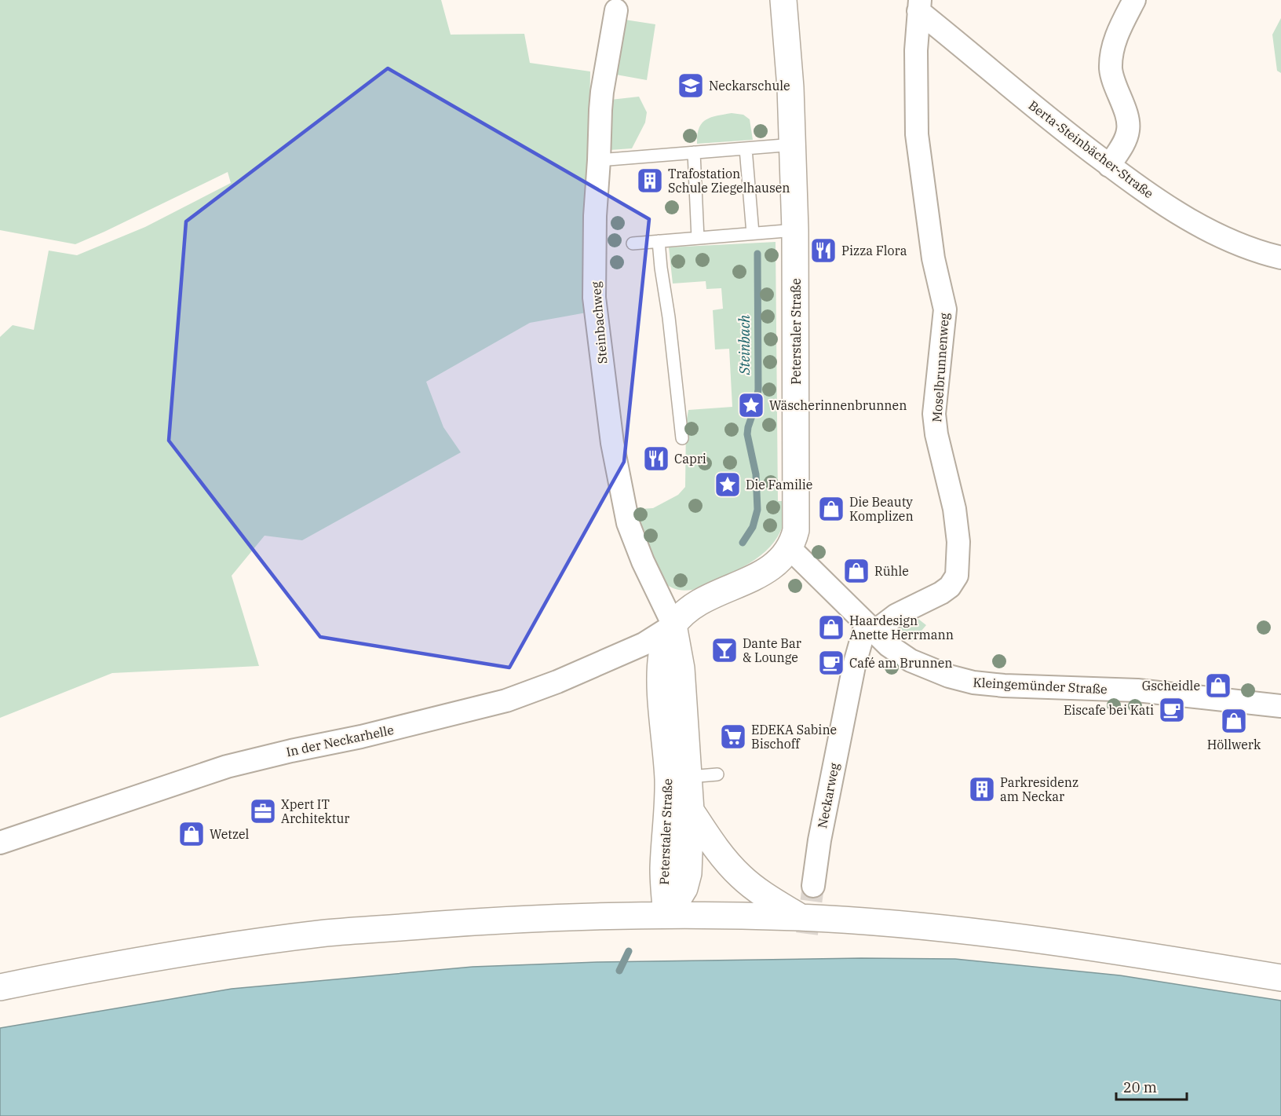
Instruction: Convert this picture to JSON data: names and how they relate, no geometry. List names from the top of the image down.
{
  "streets": {
    "main road": ["Peterstaler Straße"],
    "street": [
      "Berta-Steinbächer-Straße",
      "Steinbachweg",
      "Moselbrunnenweg",
      "Kleingemünder Straße",
      "In der Neckarhelle",
      "Neckarweg"
    ]
  },
  "crossings": [
    ["Berta-Steinbächer-Straße", "Moselbrunnenweg"],
    ["Steinbachweg", "Peterstaler Straße"],
    ["Steinbachweg", "In der Neckarhelle"],
    ["Peterstaler Straße", "Kleingemünder Straße"],
    ["Peterstaler Straße", "In der Neckarhelle"],
    ["Moselbrunnenweg", "Kleingemünder Straße"],
    ["Moselbrunnenweg", "Neckarweg"],
    ["Kleingemünder Straße", "Neckarweg"]
  ],
  "water": ["Steinbach"],
  "places": {
    "school or university": ["Neckarschule"],
    "building": ["Trafostation Schule Ziegelhausen", "Parkresidenz am Neckar"],
    "restaurant": ["Pizza Flora", "Capri"],
    "place": ["Wäscherinnenbrunnen", "Die Familie"],
    "shop": [
      "Die Beauty Komplizen",
      "Rühle",
      "Haardesign Anette Herrmann",
      "Gscheidle",
      "Höllwerk",
      "Wetzel"
    ],
    "bar": ["Dante Bar & Lounge"],
    "cafe": ["Café am Brunnen", "Eiscafe bei Kati"],
    "supermarket": ["EDEKA Sabine Bischoff"],
    "office": ["Xpert IT Architektur"]
  },
  "scale_bar": "20 m"
}
